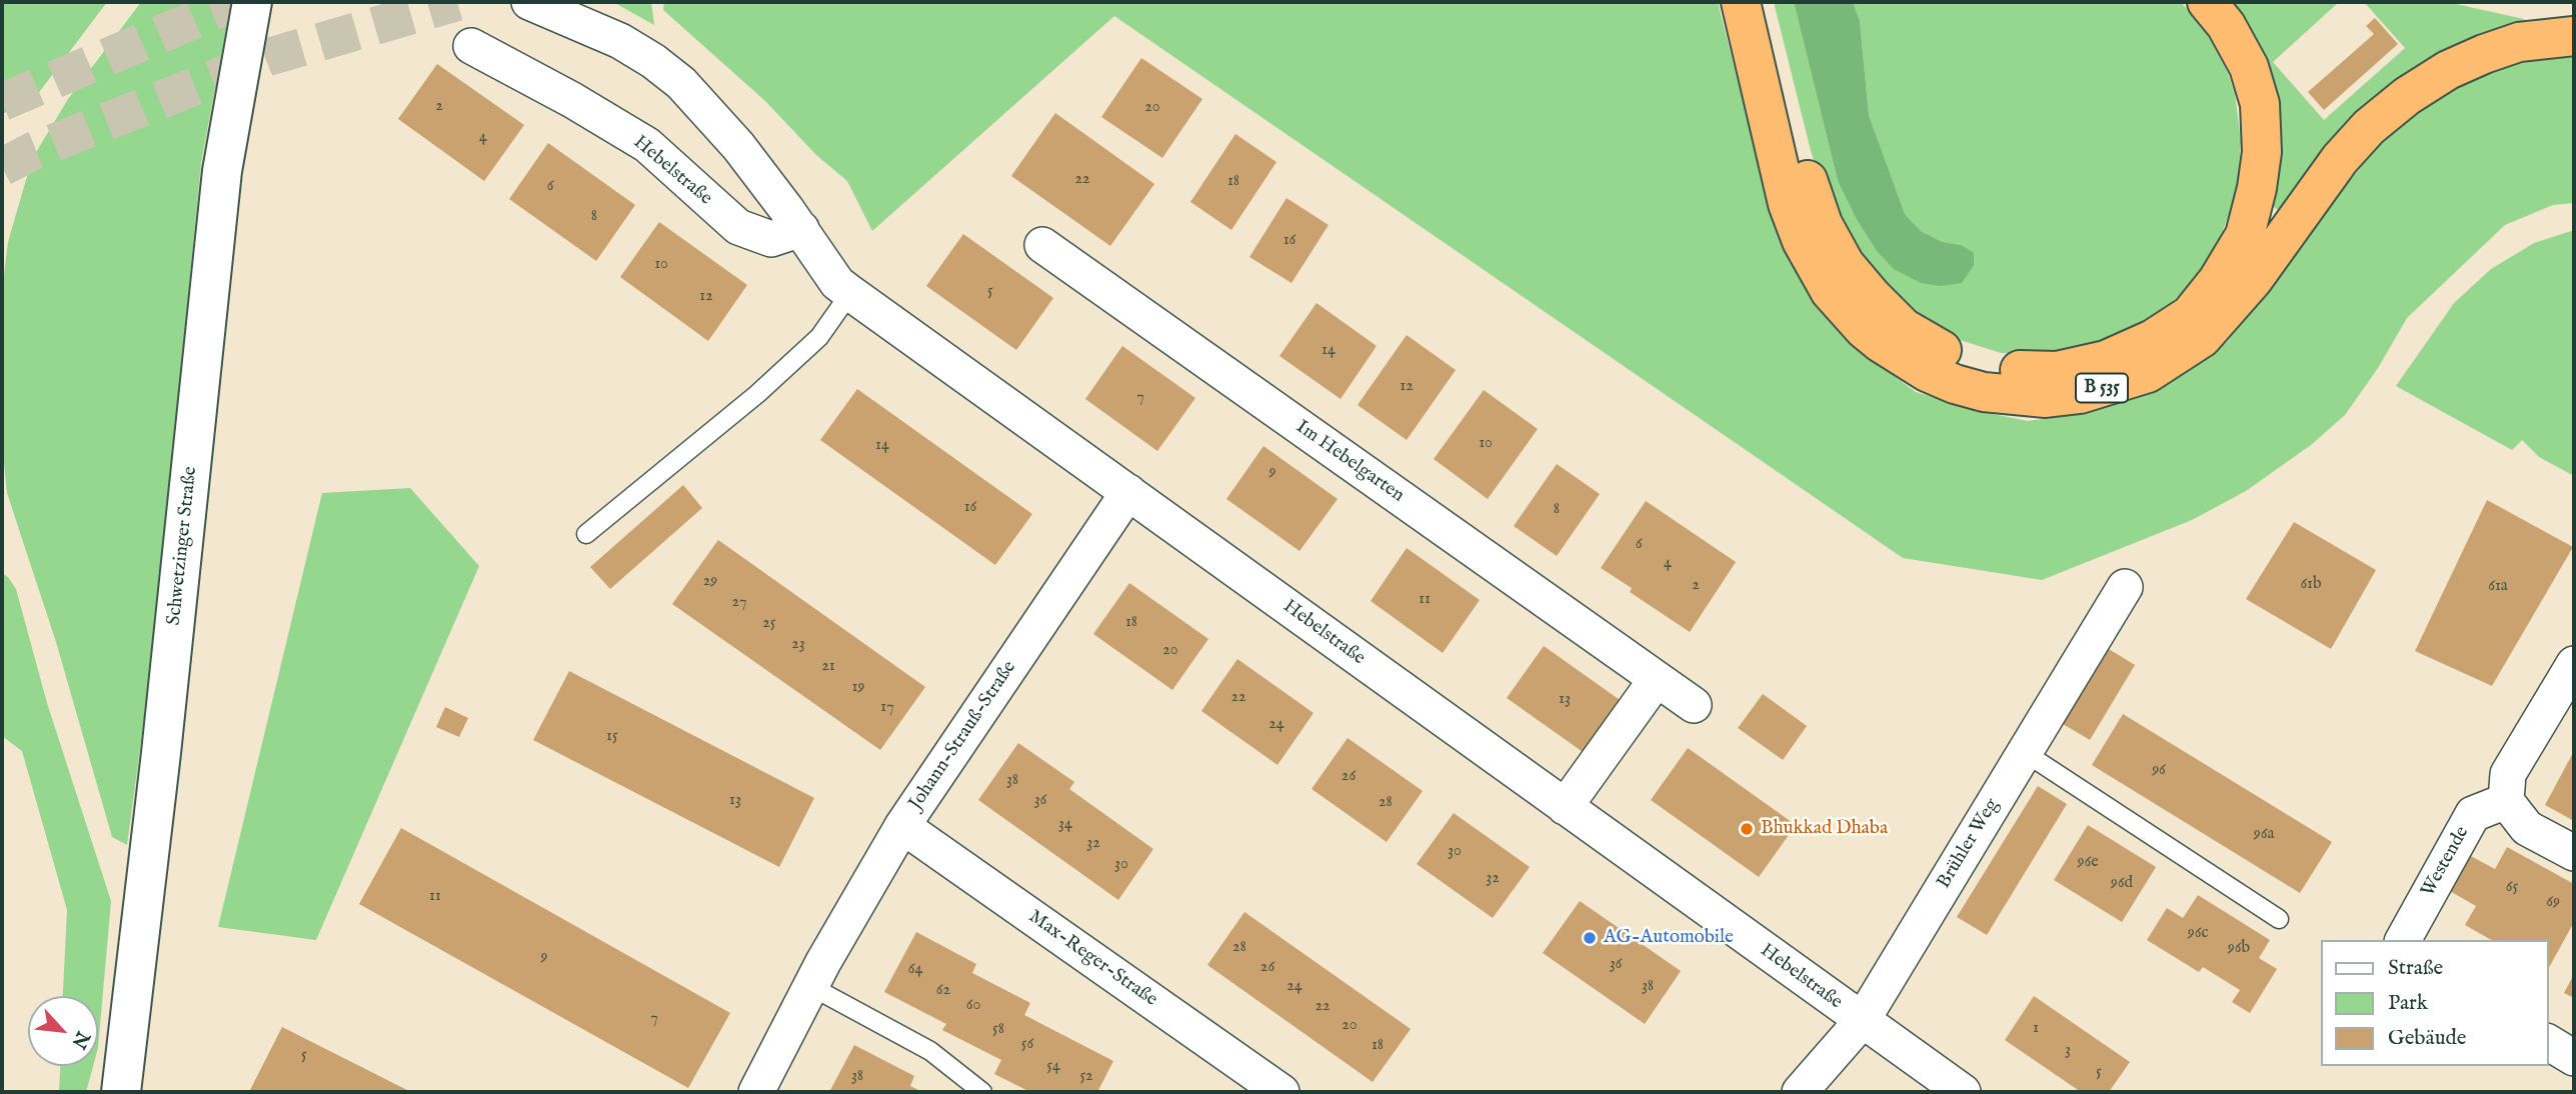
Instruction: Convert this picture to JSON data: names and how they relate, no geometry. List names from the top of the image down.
{
  "streets": {
    "highway": ["B 535"],
    "street": [
      "Hebelstraße",
      "Im Hebelgarten",
      "Schwetzinger Straße",
      "Johann-Strauß-Straße",
      "Brühler Weg",
      "Westende",
      "Max-Reger-Straße"
    ]
  },
  "crossings": [
    ["Hebelstraße", "Johann-Strauß-Straße"],
    ["Hebelstraße", "Brühler Weg"],
    ["Johann-Strauß-Straße", "Max-Reger-Straße"]
  ],
  "places": ["Bhukkad Dhaba", "AG-Automobile"],
  "house_numbers": [
    "2",
    "20",
    "4",
    "22",
    "18",
    "6",
    "8",
    "16",
    "10",
    "5",
    "12",
    "14",
    "12",
    "7",
    "10",
    "14",
    "9",
    "16",
    "8",
    "6",
    "4",
    "29",
    "61b",
    "2",
    "61a",
    "11",
    "27",
    "18",
    "25",
    "23",
    "20",
    "21",
    "19",
    "22",
    "13",
    "17",
    "24",
    "15",
    "96",
    "26",
    "38",
    "13",
    "36",
    "28",
    "34",
    "96a",
    "32",
    "30",
    "96e",
    "30",
    "32",
    "96d",
    "65",
    "11",
    "69",
    "96c",
    "28",
    "96b",
    "9",
    "36",
    "26",
    "64",
    "24",
    "38",
    "62",
    "60",
    "22",
    "7",
    "20",
    "1",
    "58",
    "56",
    "18",
    "3",
    "5",
    "54",
    "5",
    "38",
    "52"
  ],
  "legend": ["Straße", "Park", "Gebäude"],
  "north": "bottom right"
}
